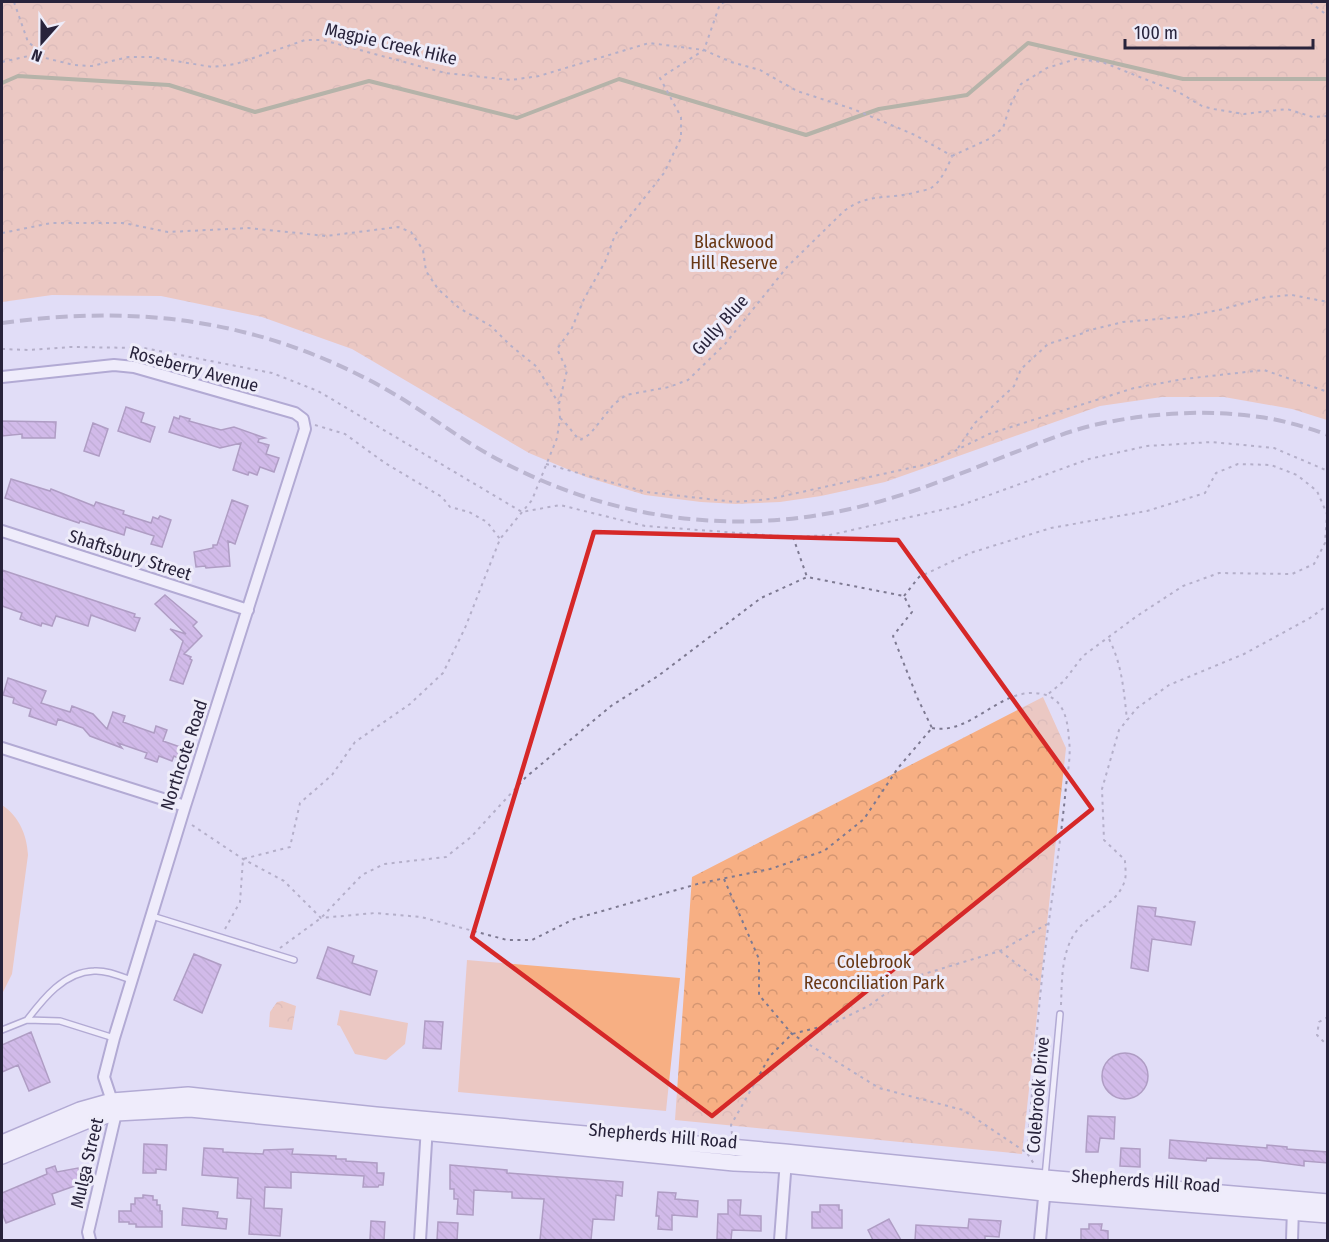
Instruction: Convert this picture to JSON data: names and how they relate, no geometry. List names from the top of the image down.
{
  "streets": {
    "main road": ["Shepherds Hill Road"],
    "street": [
      "Roseberry Avenue",
      "Shaftsbury Street",
      "Northcote Road",
      "Mulga Street"
    ],
    "lane": ["Colebrook Drive"],
    "path": ["Magpie Creek Hike", "Gully Blue"]
  },
  "crossings": [
    ["Magpie Creek Hike", "Gully Blue"],
    ["Roseberry Avenue", "Northcote Road"],
    ["Shaftsbury Street", "Northcote Road"],
    ["Northcote Road", "Shepherds Hill Road"],
    ["Northcote Road", "Mulga Street"],
    ["Colebrook Drive", "Shepherds Hill Road"],
    ["Shepherds Hill Road", "Mulga Street"]
  ],
  "parks": ["Blackwood Hill Reserve", "Colebrook Reconciliation Park"],
  "scale_bar": "100 m",
  "north": "bottom"
}
